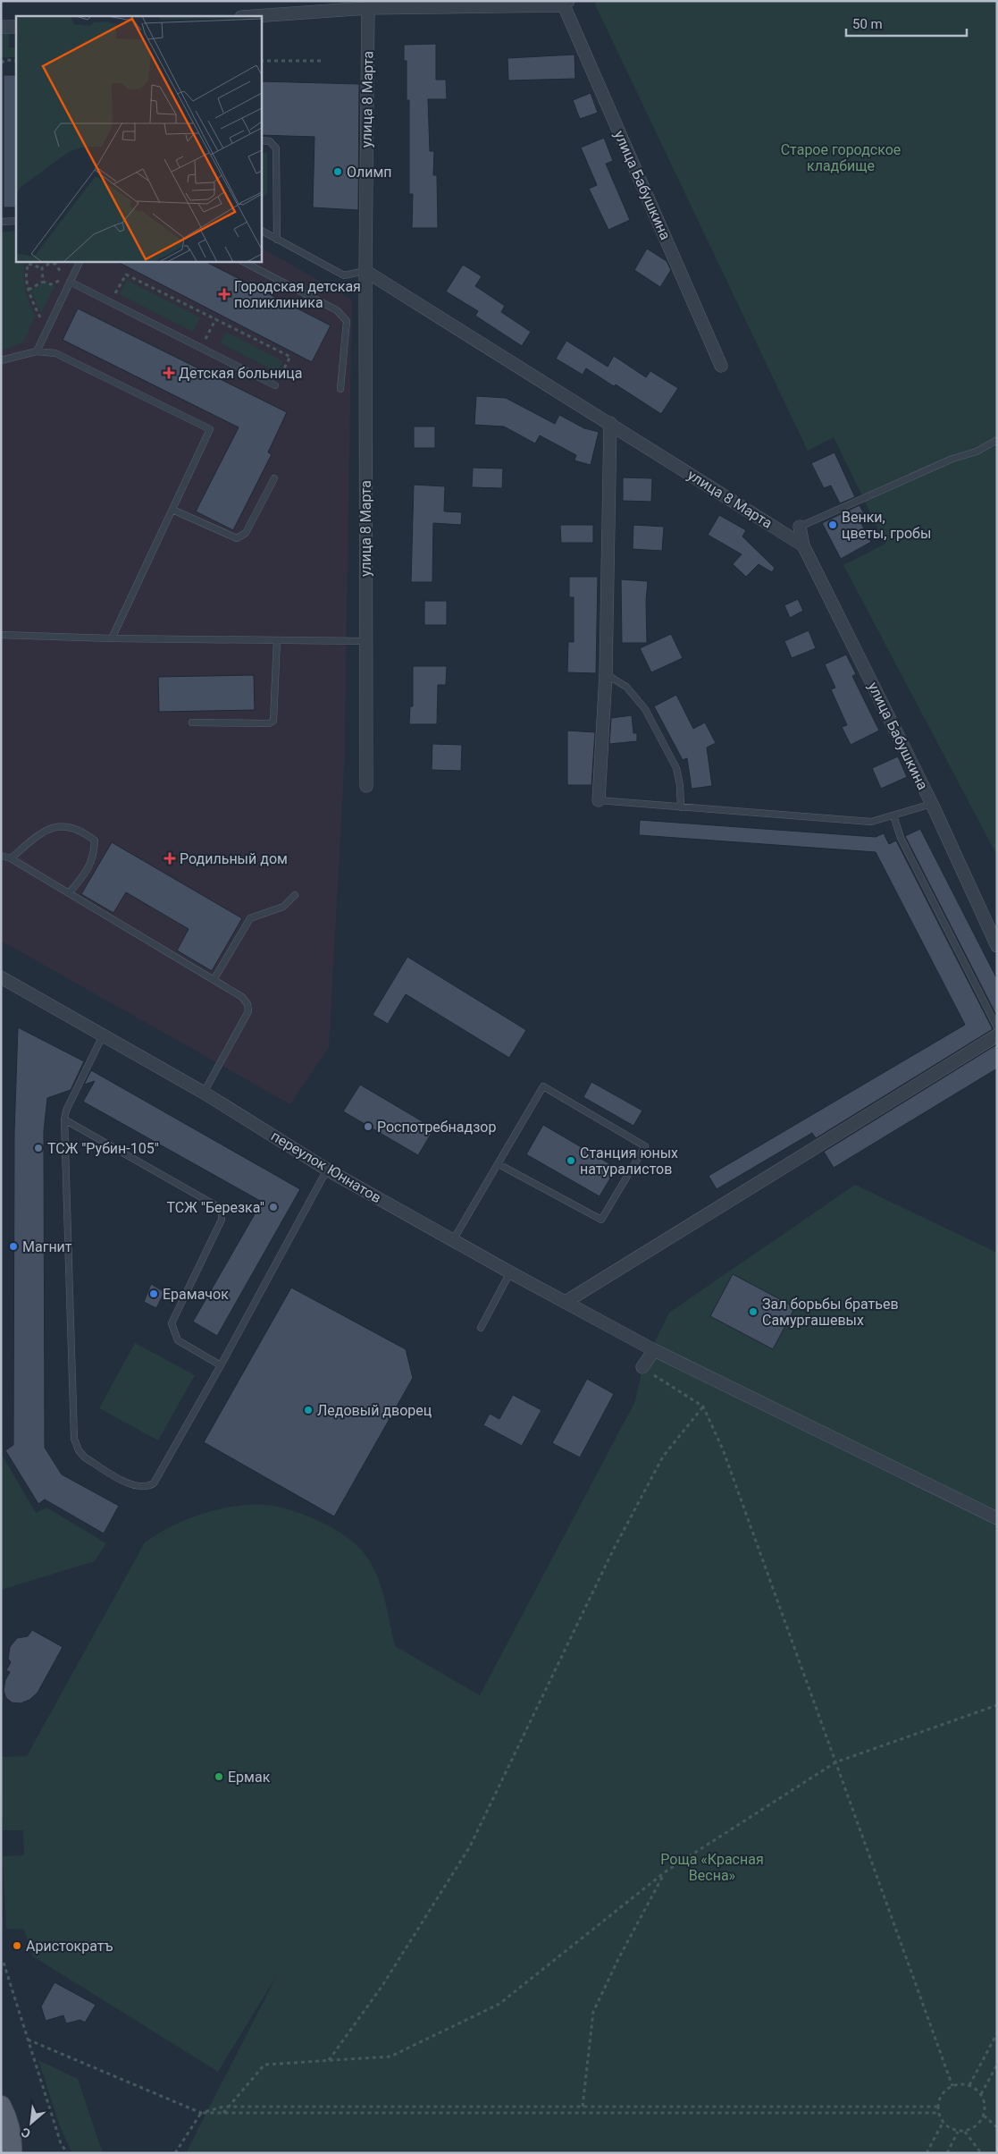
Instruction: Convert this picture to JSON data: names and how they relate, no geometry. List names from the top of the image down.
{
  "streets": {
    "street": ["улица 8 Марта", "улица Бабушкина", "переулок Юннатов"]
  },
  "crossings": [
    ["улица 8 Марта", "улица Бабушкина"]
  ],
  "parks": ["Старое городское кладбище", "Роща «Красная Весна»"],
  "places": {
    "other": [
      "Олимп",
      "Венки, цветы, гробы",
      "Роспотребнадзор",
      "ТСЖ \"Рубин-105\"",
      "Станция юных натуралистов",
      "ТСЖ \"Березка\"",
      "Магнит",
      "Ерамачок",
      "Зал борьбы братьев Самургашевых",
      "Ледовый дворец",
      "Ермак",
      "Аристократъ"
    ],
    "health": ["Городская детская поликлиника", "Детская больница", "Родильный дом"]
  },
  "scale_bar": "50 m",
  "north": "bottom left"
}
